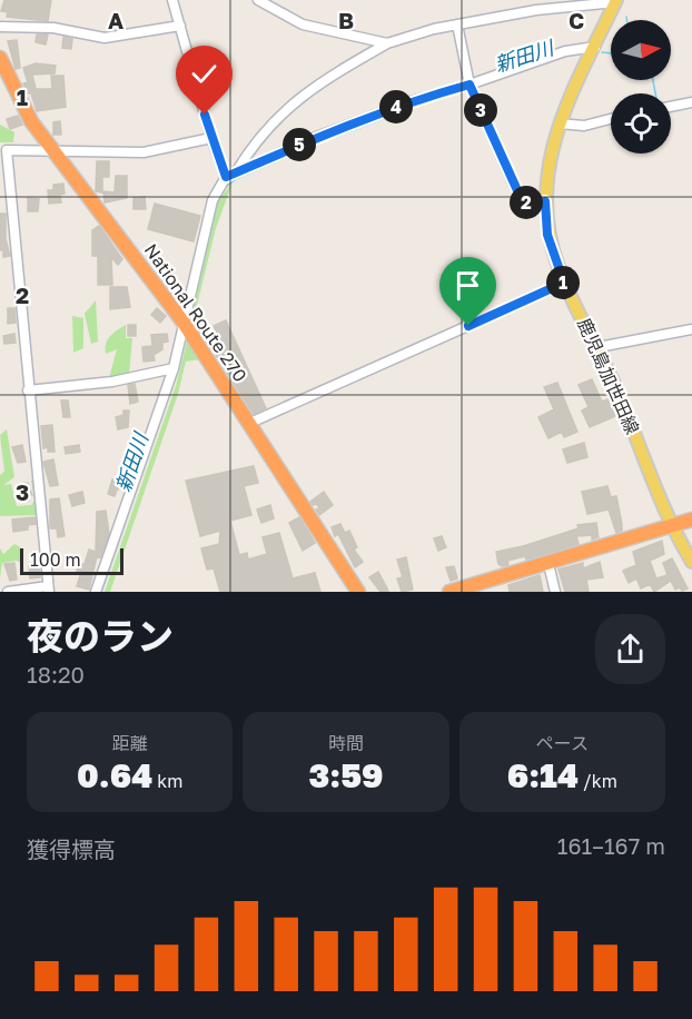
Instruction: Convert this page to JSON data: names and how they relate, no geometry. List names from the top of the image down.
{
  "streets": {
    "highway": ["National Route 270"],
    "main road": ["鹿児島加世田線"]
  },
  "water": ["新田川"],
  "scale_bar": "100 m",
  "north": "right",
  "page": {
    "pins": [
      "4",
      "3",
      "5",
      "2",
      "1"
    ],
    "scale": "100 m",
    "heading": ["夜のラン", "18:20"],
    "stats": [
      ["距離", "0.64 km"],
      ["時間", "3:59"],
      ["ペース", "6:14 /km"]
    ],
    "chart": ["獲得標高", "161–167 m"]
  },
  "grid": {
    "columns": ["A", "B", "C"],
    "rows": ["1", "2", "3"]
  }
}
